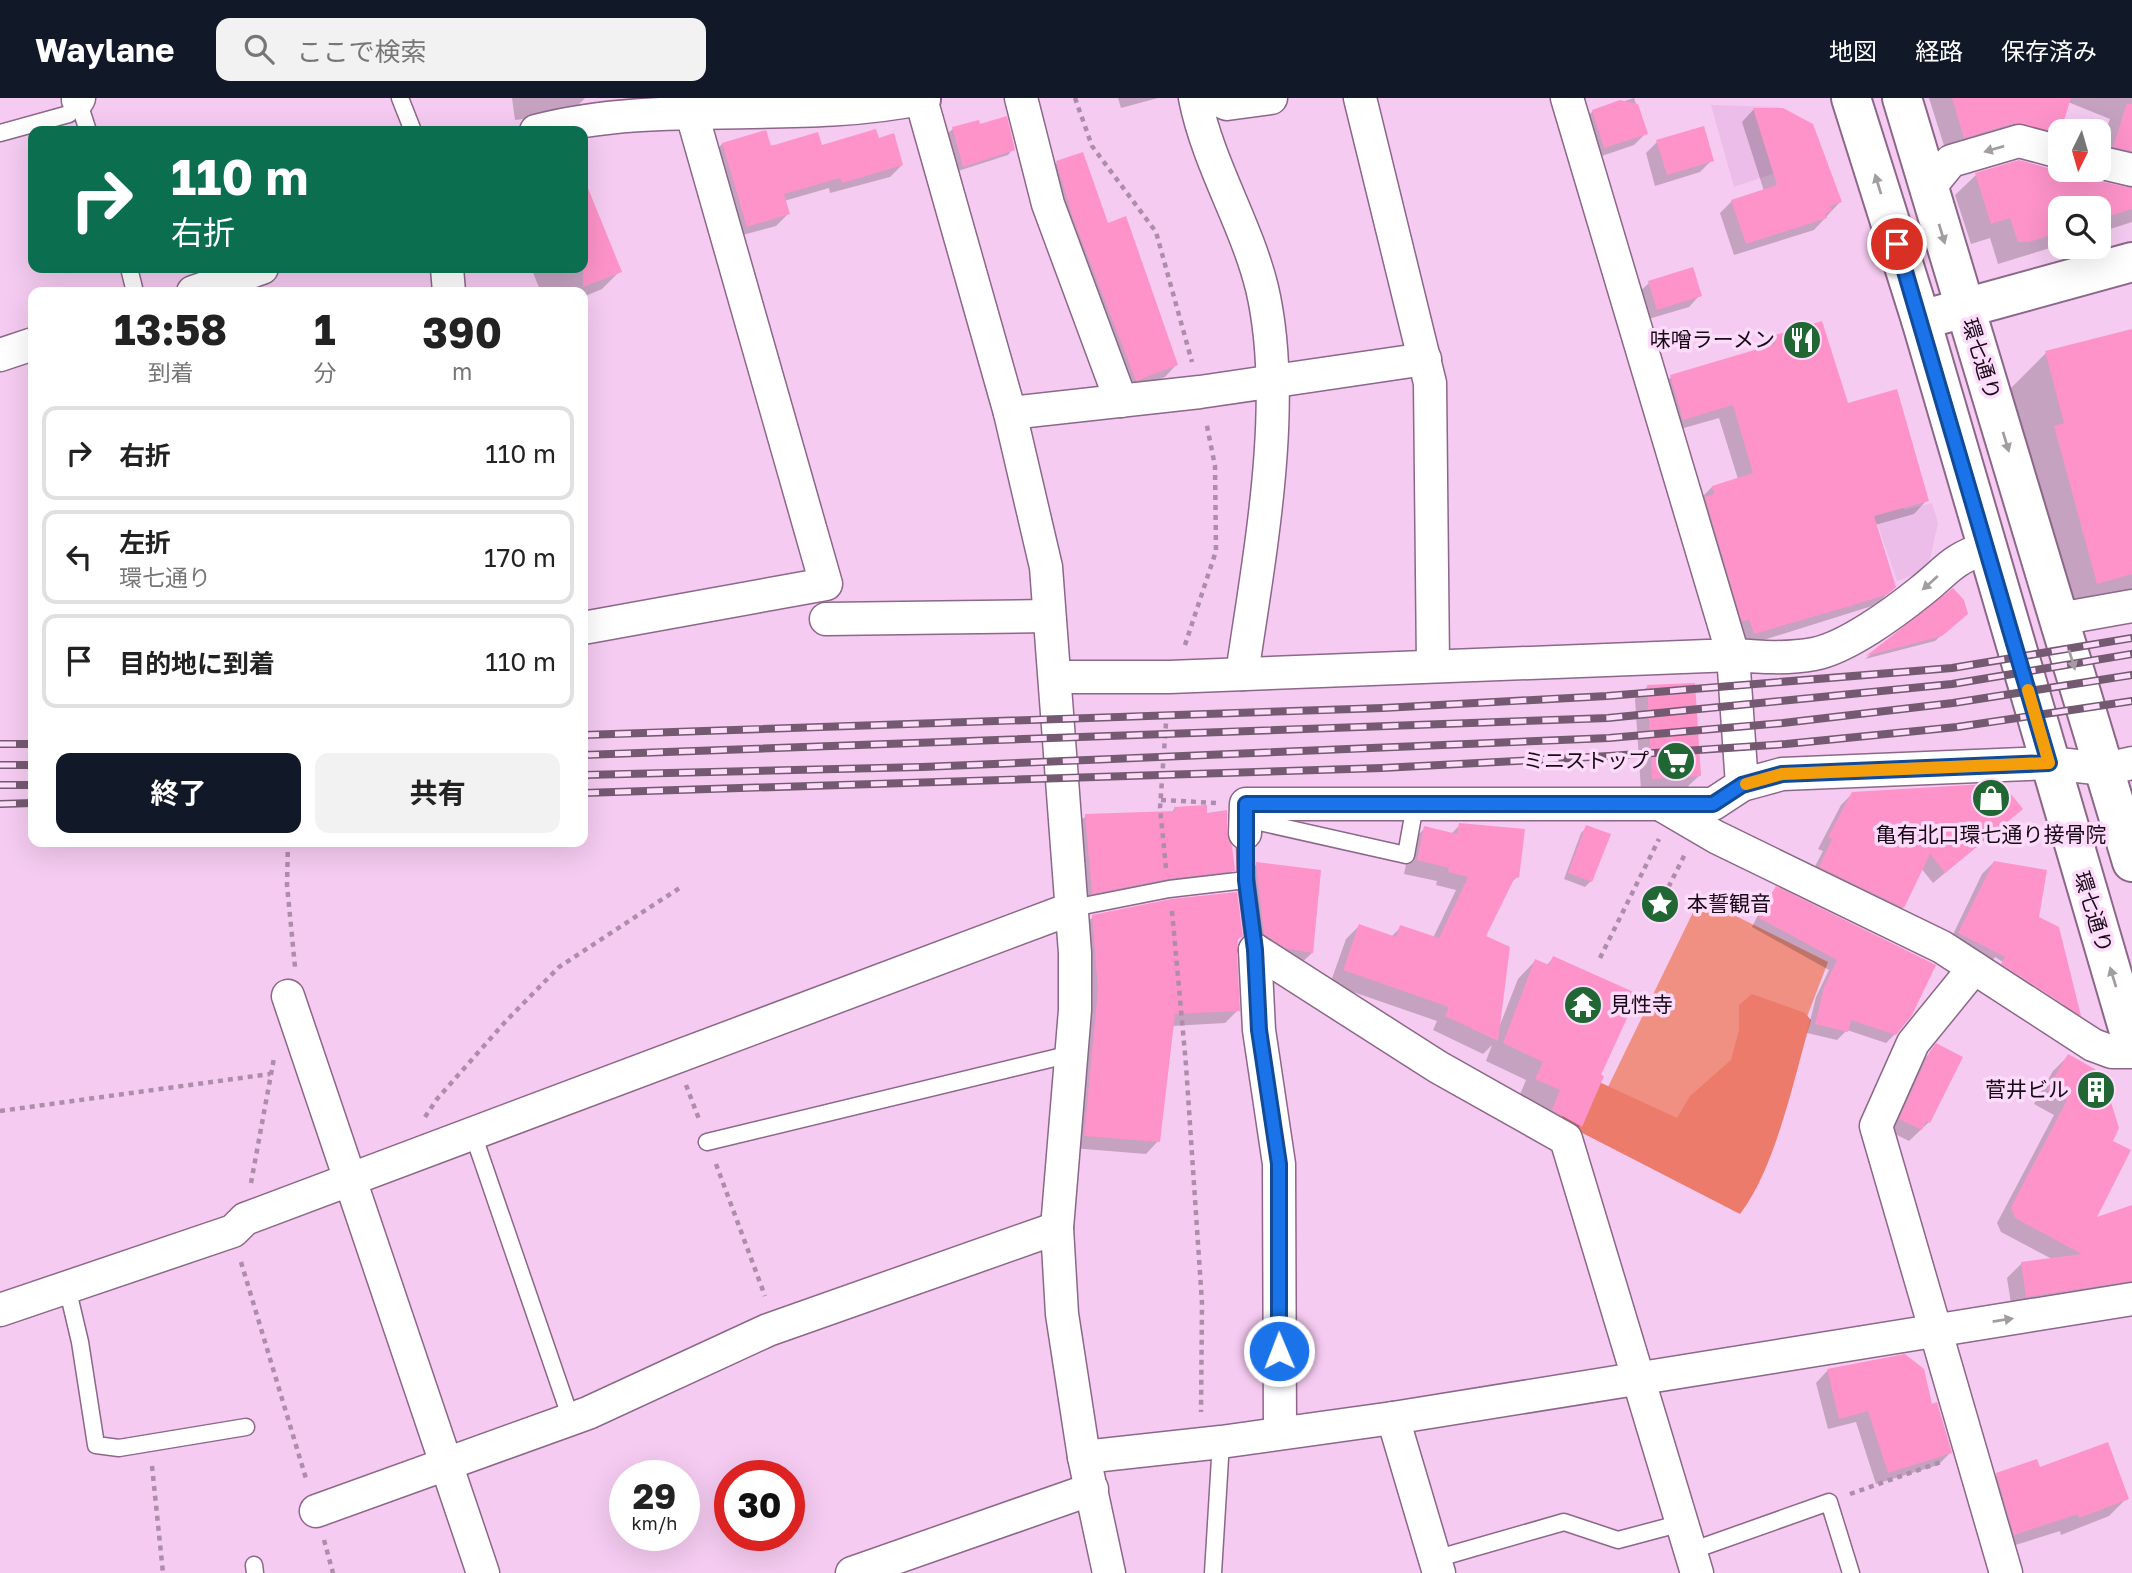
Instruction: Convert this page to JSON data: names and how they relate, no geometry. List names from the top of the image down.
{
  "streets": {
    "main road": ["環七通り"]
  },
  "places": {
    "restaurant": ["味噌ラーメン"],
    "supermarket": ["ミニストップ"],
    "shop": ["亀有北口環七通り接骨院"],
    "place": ["本誓観音"],
    "temple": ["見性寺"],
    "building": ["菅井ビル"]
  },
  "north": "bottom",
  "page": {
    "header": "Waylane",
    "search": "ここで検索",
    "nav": ["地図", "経路", "保存済み"],
    "turn": ["110 m", "右折"],
    "eta": [
      "13:58",
      "到着",
      "1",
      "分",
      "390",
      "m"
    ],
    "list": [
      {
        "name": "右折",
        "value": "110 m"
      },
      {
        "name": "左折",
        "note": "環七通り",
        "value": "170 m"
      },
      {
        "name": "目的地に到着",
        "value": "110 m"
      }
    ],
    "buttons": ["終了", "共有"],
    "speed": "29 km/h",
    "limit": "30"
  }
}
